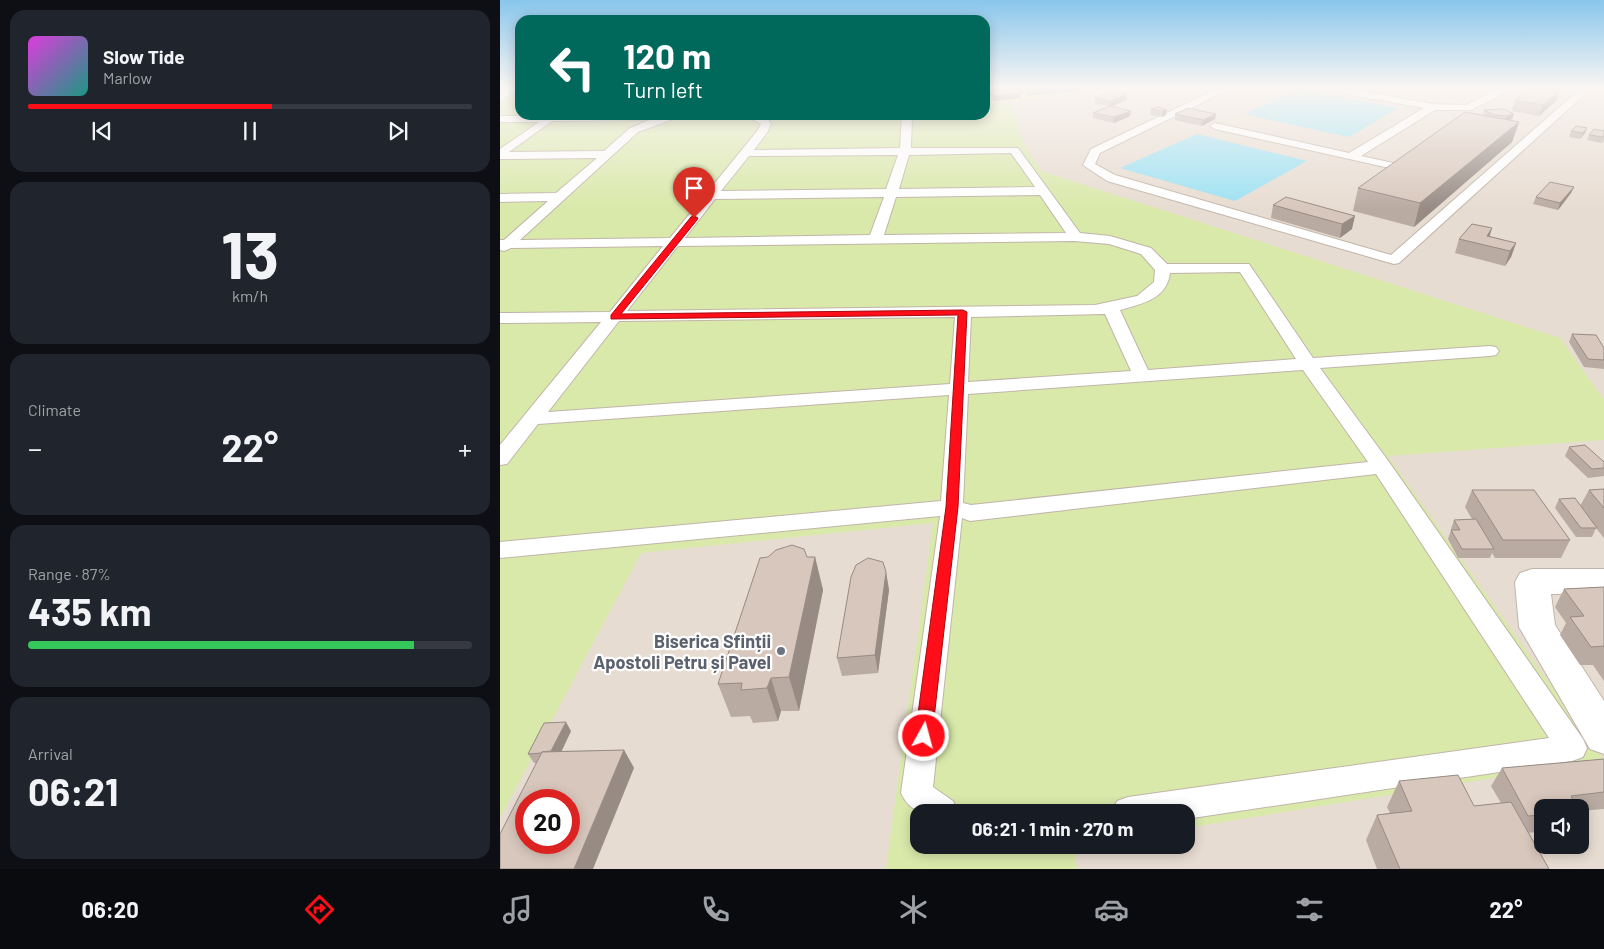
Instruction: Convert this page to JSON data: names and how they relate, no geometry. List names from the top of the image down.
{
  "places": ["Biserica Sfinții Apostoli Petru și Pavel"],
  "page": {
    "turn": ["120 m", "Turn left"],
    "song": ["Slow Tide", "Marlow"],
    "tile": [
      ["13", "km/h"],
      "Climate",
      ["Range · 87%", "435 km"],
      ["Arrival", "06:21"]
    ],
    "heat": ["−", "22°", "+"],
    "limit": "20",
    "trip": "06:21 · 1 min · 270 m",
    "tabs": ["06:20", "22°"]
  }
}
